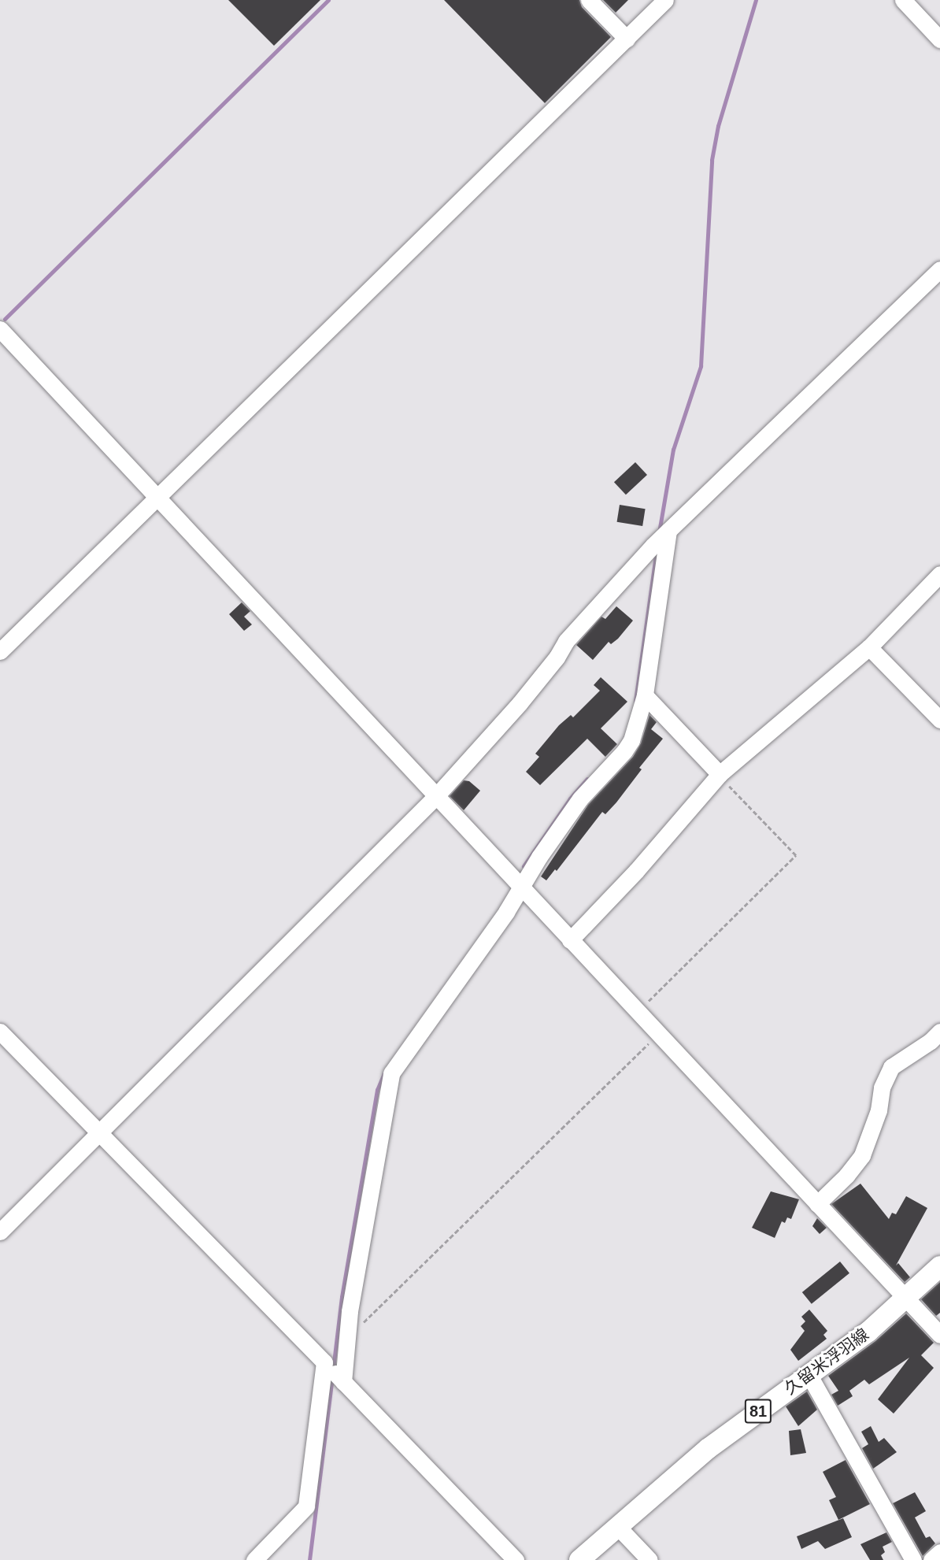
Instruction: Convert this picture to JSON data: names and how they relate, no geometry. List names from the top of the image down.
{
  "streets": {
    "main road": ["久留米浮羽線", "81"]
  }
}
